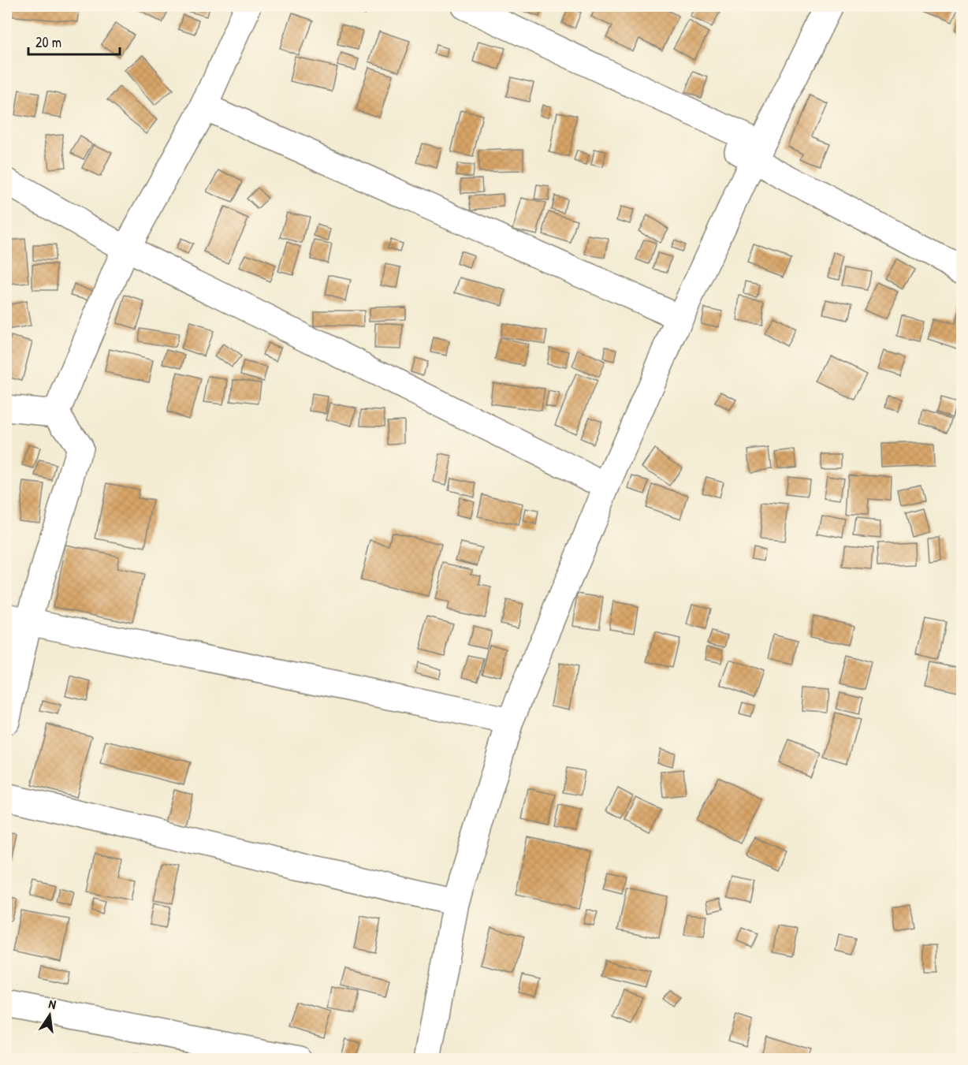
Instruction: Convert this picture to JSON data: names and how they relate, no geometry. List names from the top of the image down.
{
  "scale_bar": "20 m",
  "north": "top"
}
